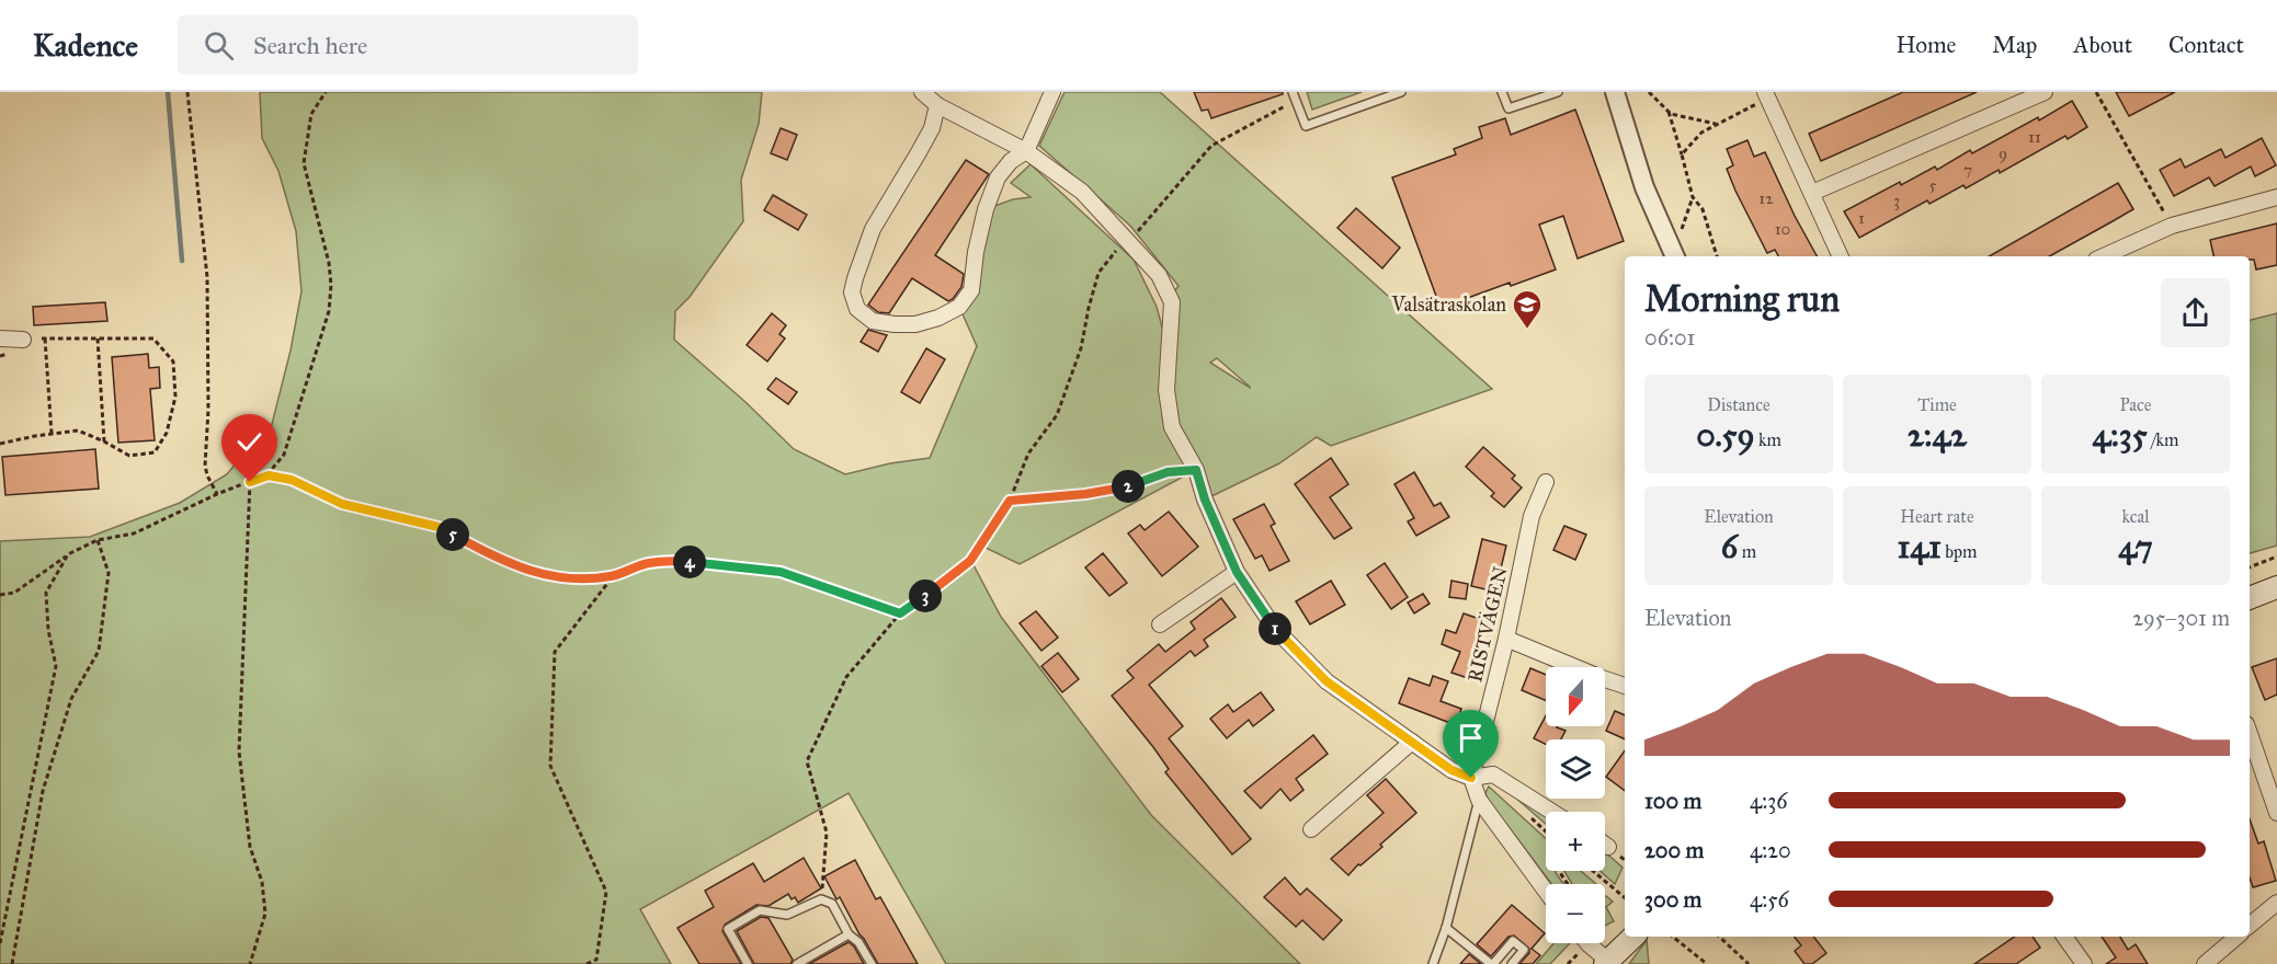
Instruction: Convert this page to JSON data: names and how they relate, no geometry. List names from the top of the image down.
{
  "streets": {
    "street": ["RISTVÄGEN"]
  },
  "places": {
    "school or university": ["Valsätraskolan"]
  },
  "house_numbers": [
    "11",
    "9",
    "7",
    "5",
    "12",
    "3",
    "1",
    "10"
  ],
  "north": "bottom",
  "page": {
    "header": "Kadence",
    "search": "Search here",
    "nav": [
      "Home",
      "Map",
      "About",
      "Contact"
    ],
    "heading": ["Morning run", "06:01"],
    "stats": [
      ["Distance", "0.59 km"],
      ["Time", "2:42"],
      ["Pace", "4:35 /km"],
      ["Elevation", "6 m"],
      ["Heart rate", "141 bpm"],
      ["kcal", "47"]
    ],
    "pins": [
      "2",
      "5",
      "4",
      "3",
      "1"
    ],
    "chart": ["Elevation", "295–301 m"],
    "map_buttons": ["+", "−"],
    "list": [
      {
        "name": "100 m",
        "note": "4:36"
      },
      {
        "name": "200 m",
        "note": "4:20"
      },
      {
        "name": "300 m",
        "note": "4:56"
      }
    ]
  }
}
